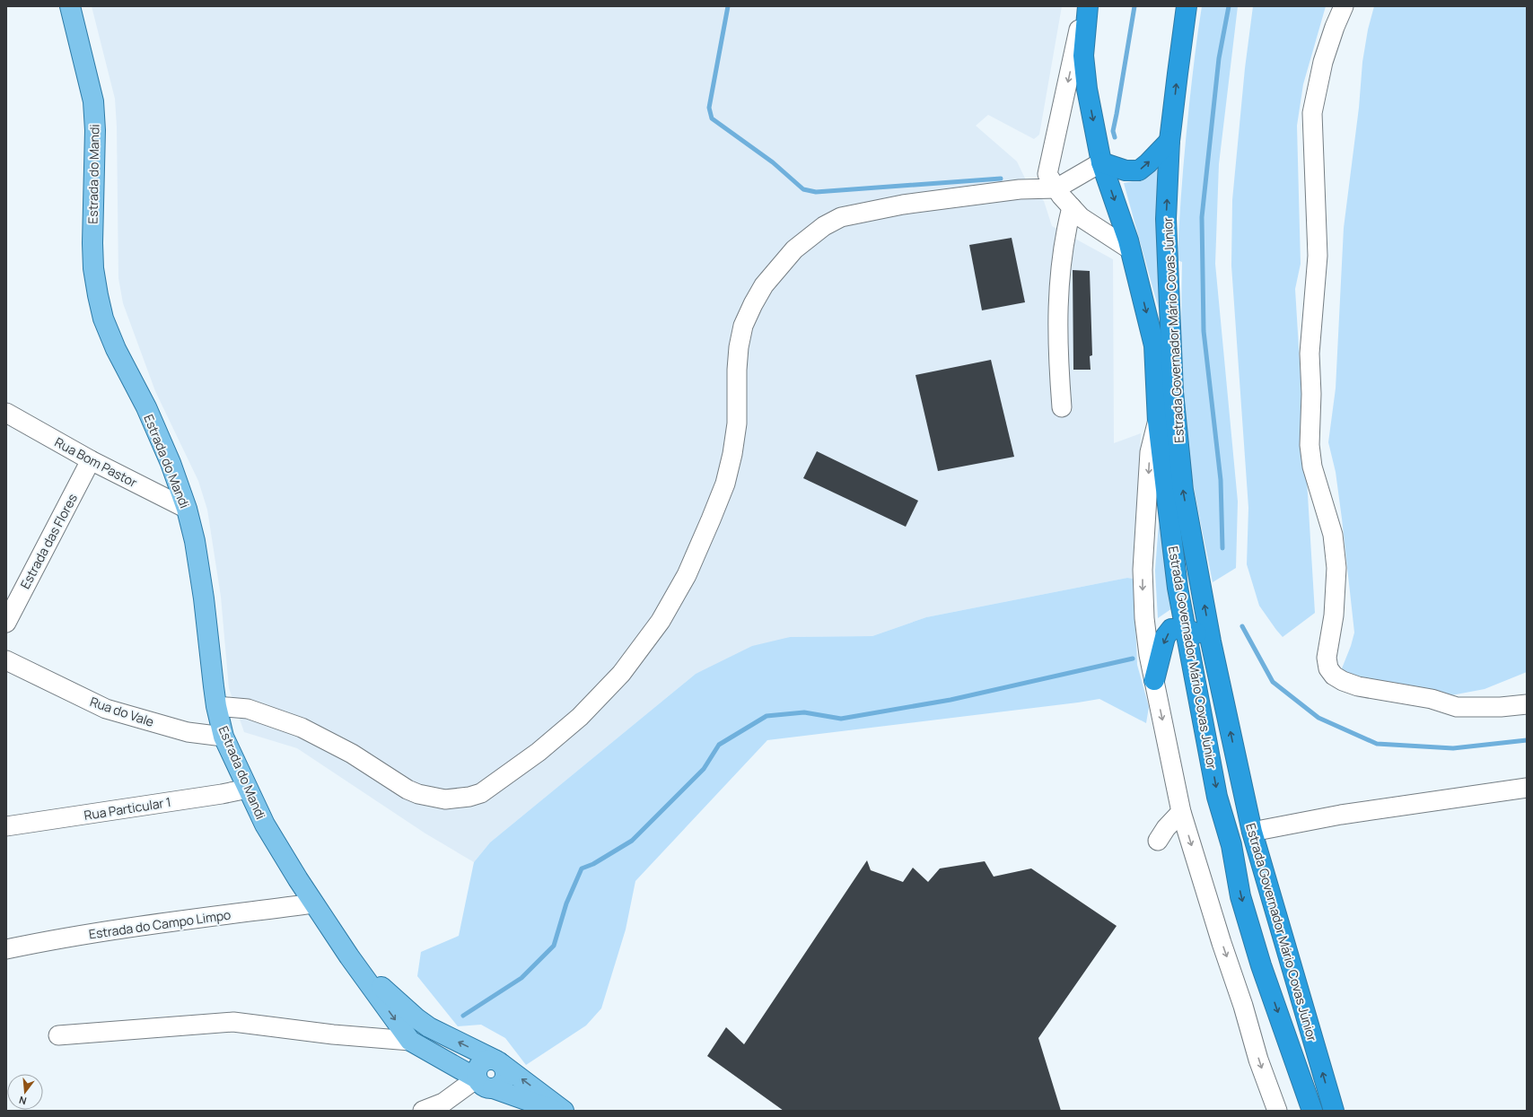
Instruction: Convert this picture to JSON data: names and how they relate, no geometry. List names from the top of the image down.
{
  "streets": {
    "highway": ["Estrada Governador Mário Covas Júnior"],
    "main road": ["Estrada do Mandi"],
    "street": [
      "Rua Bom Pastor",
      "Estrada das Flores",
      "Rua do Vale",
      "Rua Particular 1",
      "Estrada do Campo Limpo"
    ]
  },
  "crossings": [
    ["Estrada do Mandi", "Rua Bom Pastor"],
    ["Estrada do Mandi", "Rua do Vale"],
    ["Estrada do Mandi", "Rua Particular 1"],
    ["Estrada do Mandi", "Estrada do Campo Limpo"],
    ["Rua Bom Pastor", "Estrada das Flores"]
  ],
  "north": "bottom"
}
